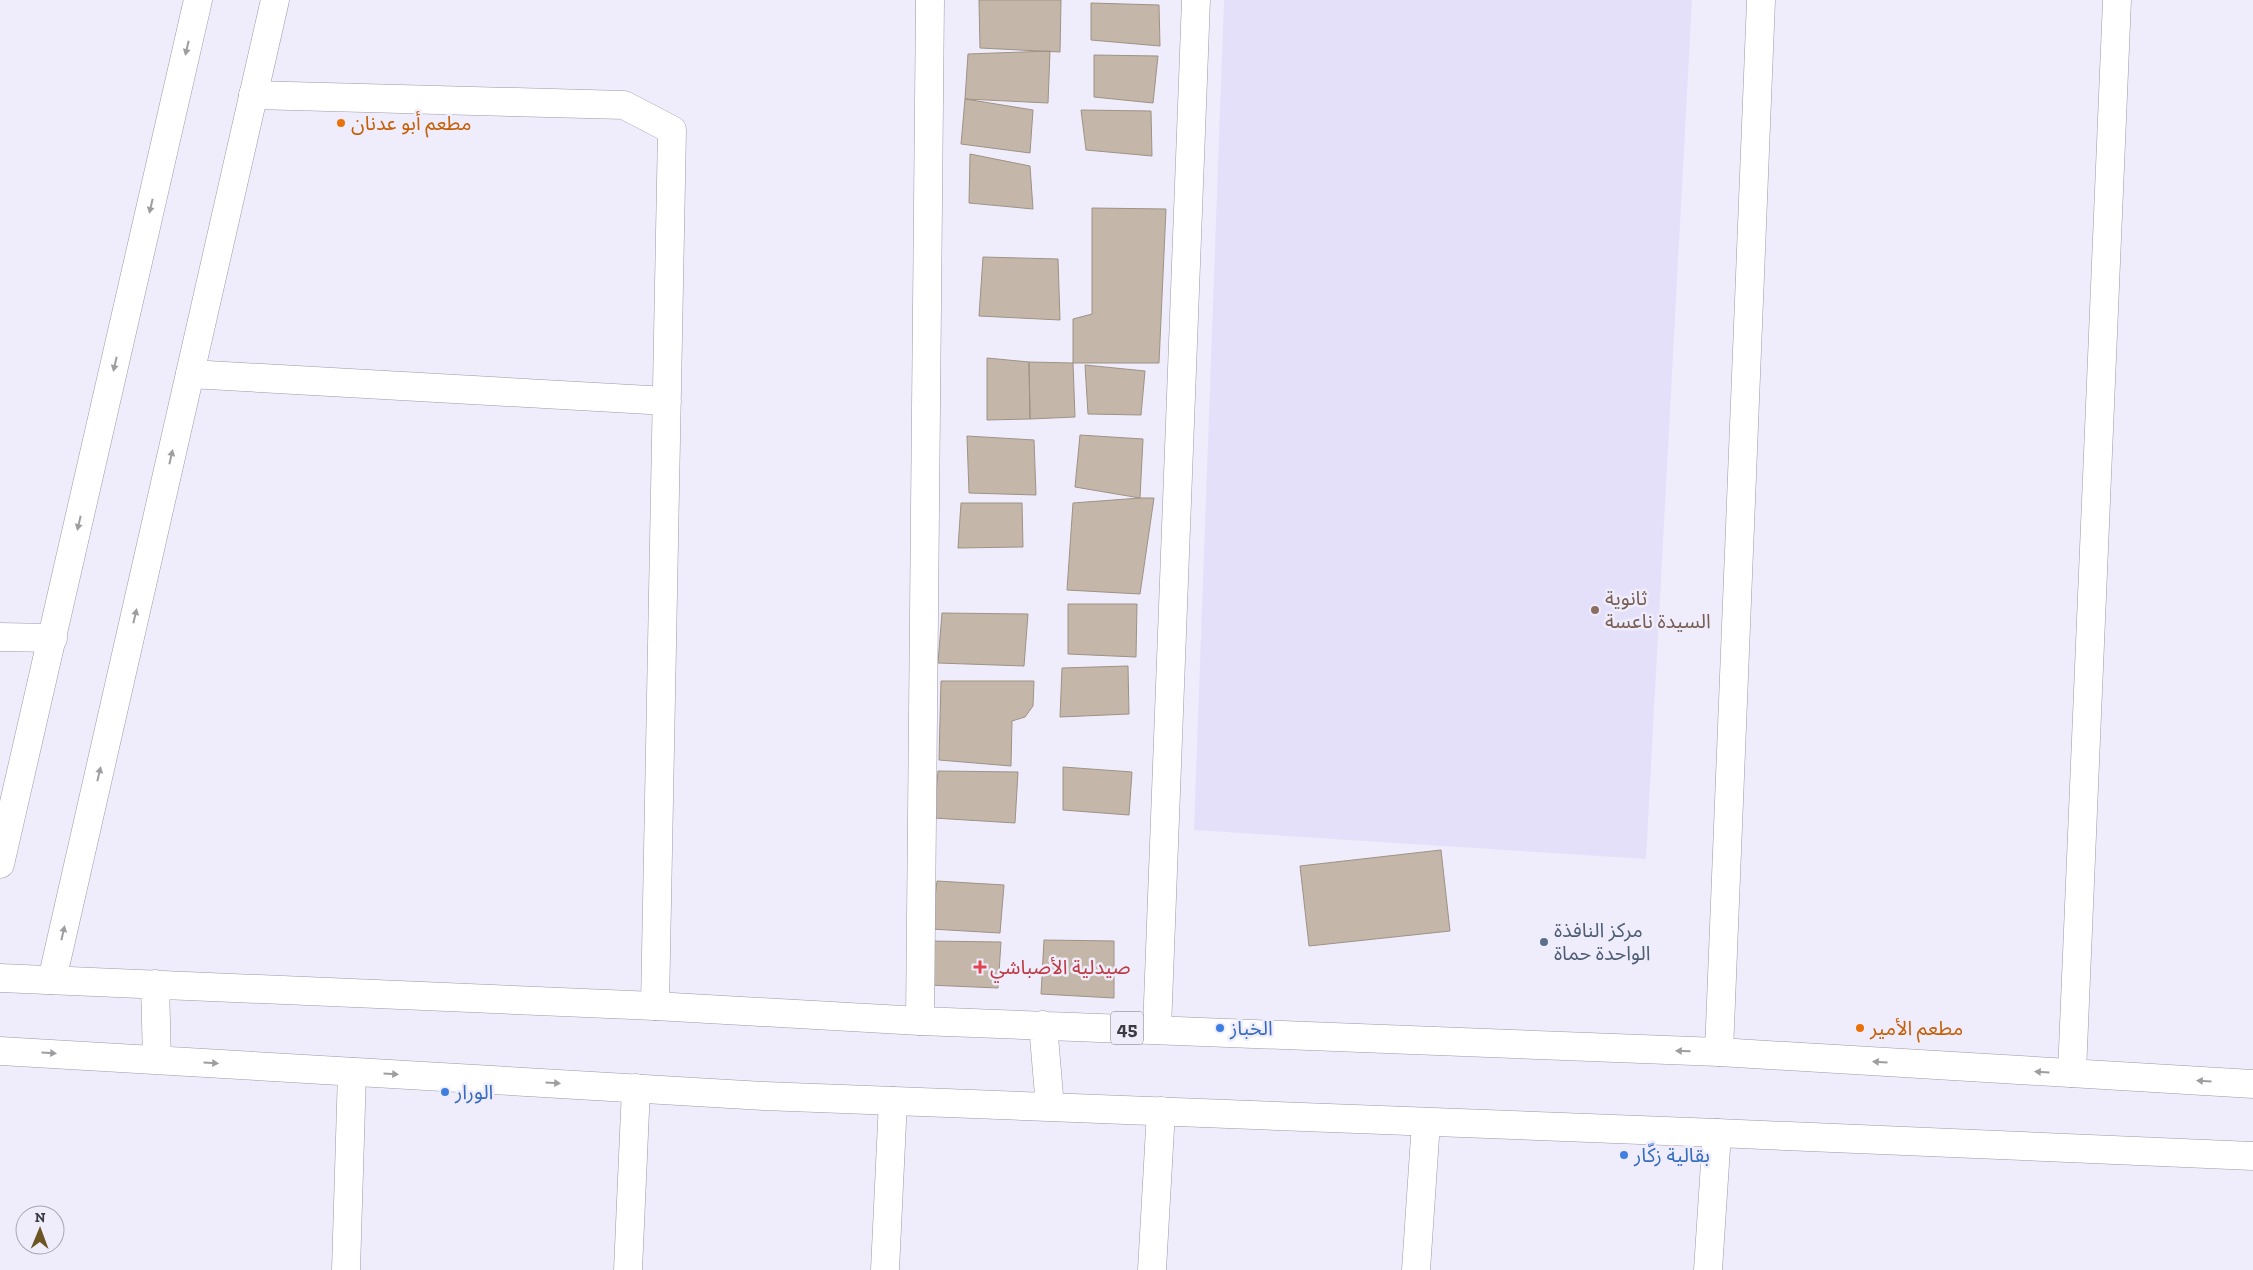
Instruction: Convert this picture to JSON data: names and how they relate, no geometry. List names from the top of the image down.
{
  "streets": {
    "street": ["45"]
  },
  "places": {
    "other": [
      "مطعم أبو عدنان",
      "ثانوية السيدة ناعسة",
      "مركز النافذة الواحدة حماة",
      "الخباز",
      "مطعم الأمير",
      "الورار",
      "بقالية زكّار"
    ],
    "health": ["صيدلية الأصباشي"]
  },
  "north": "top"
}
